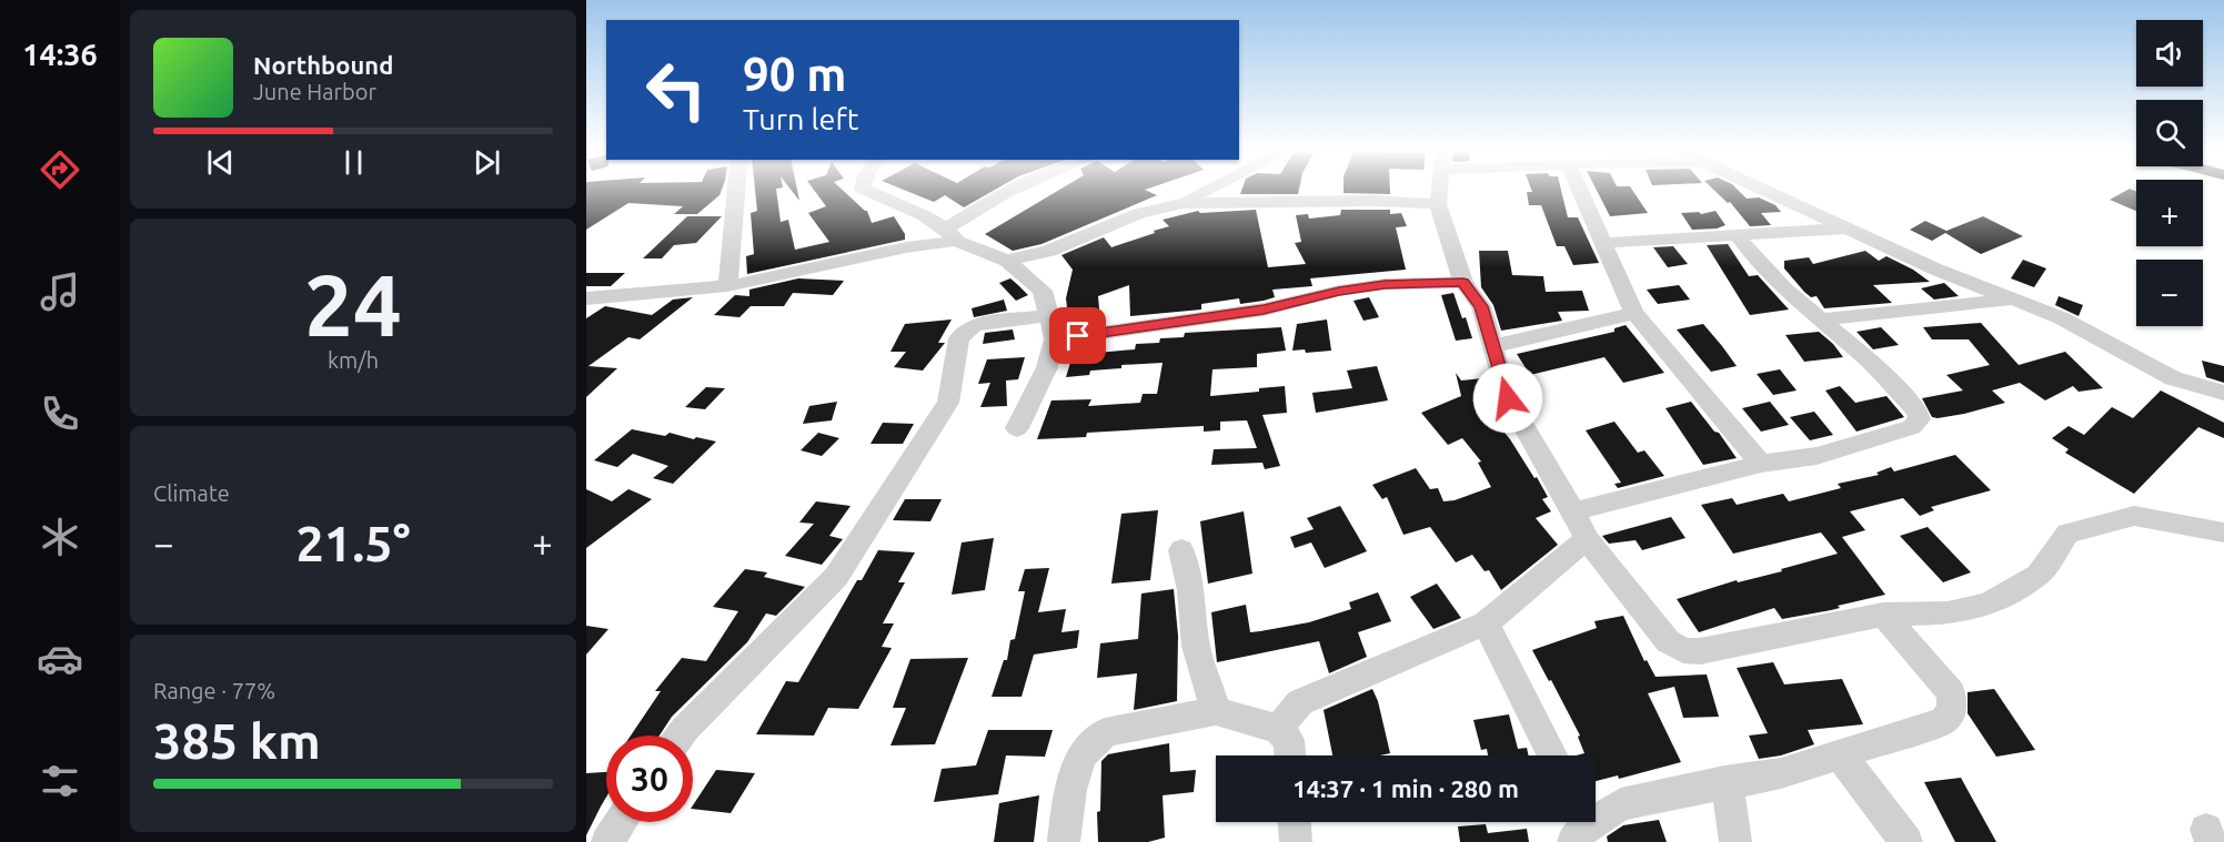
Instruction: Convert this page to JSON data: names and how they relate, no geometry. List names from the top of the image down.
{
  "page": {
    "tabs": "14:36",
    "map_buttons": ["+", "−"],
    "turn": ["90 m", "Turn left"],
    "song": ["Northbound", "June Harbor"],
    "tile": [
      ["24", "km/h"],
      "Climate",
      ["Range · 77%", "385 km"]
    ],
    "heat": ["−", "21.5°", "+"],
    "limit": "30",
    "trip": "14:37 · 1 min · 280 m"
  }
}
